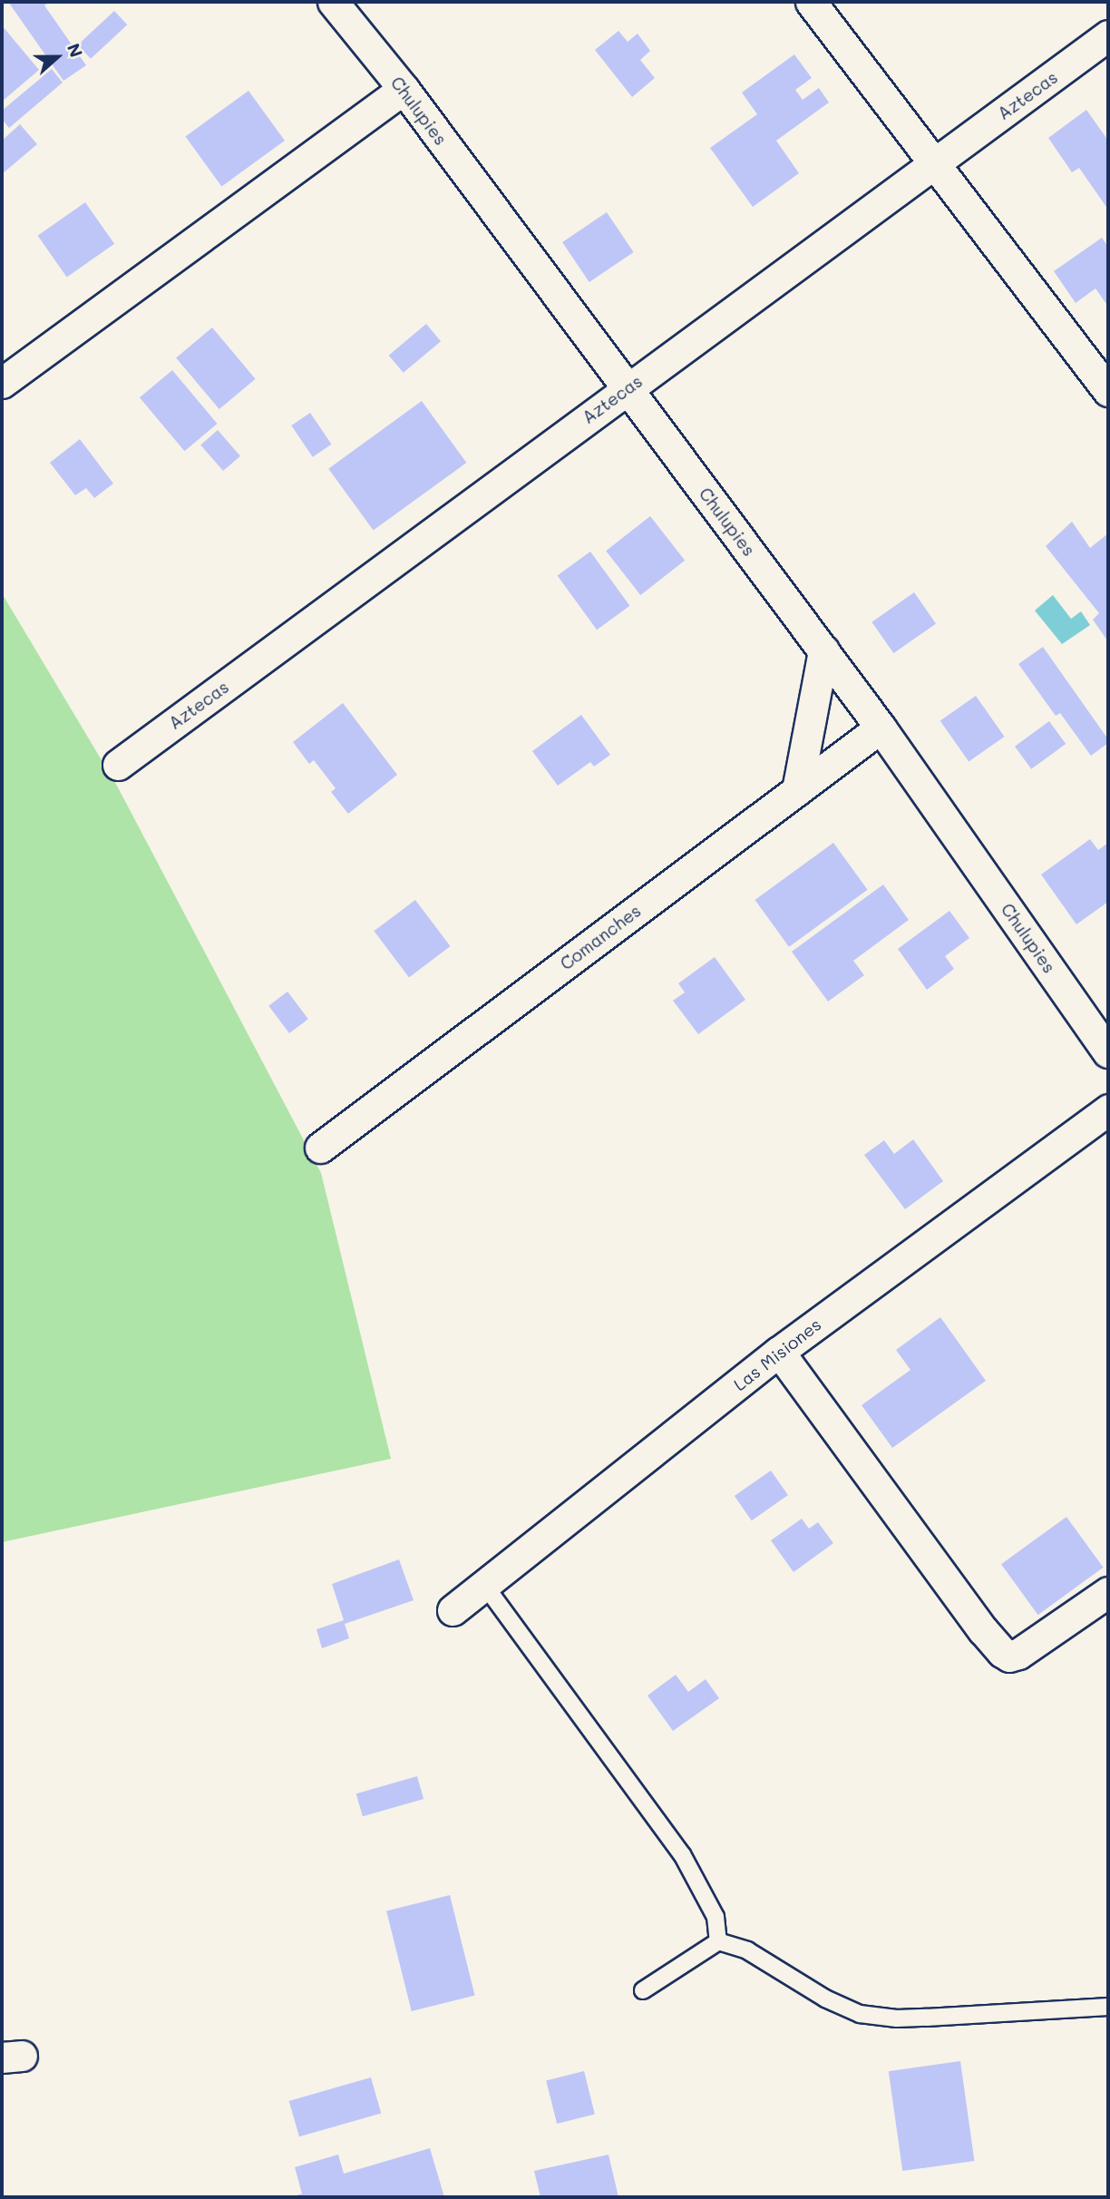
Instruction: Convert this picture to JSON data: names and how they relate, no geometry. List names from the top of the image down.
{
  "streets": {
    "street": [
      "Aztecas",
      "Chulupies",
      "Comanches",
      "Las Misiones"
    ]
  },
  "crossings": [
    ["Aztecas", "Chulupies"],
    ["Chulupies", "Comanches"]
  ],
  "north": "right"
}
